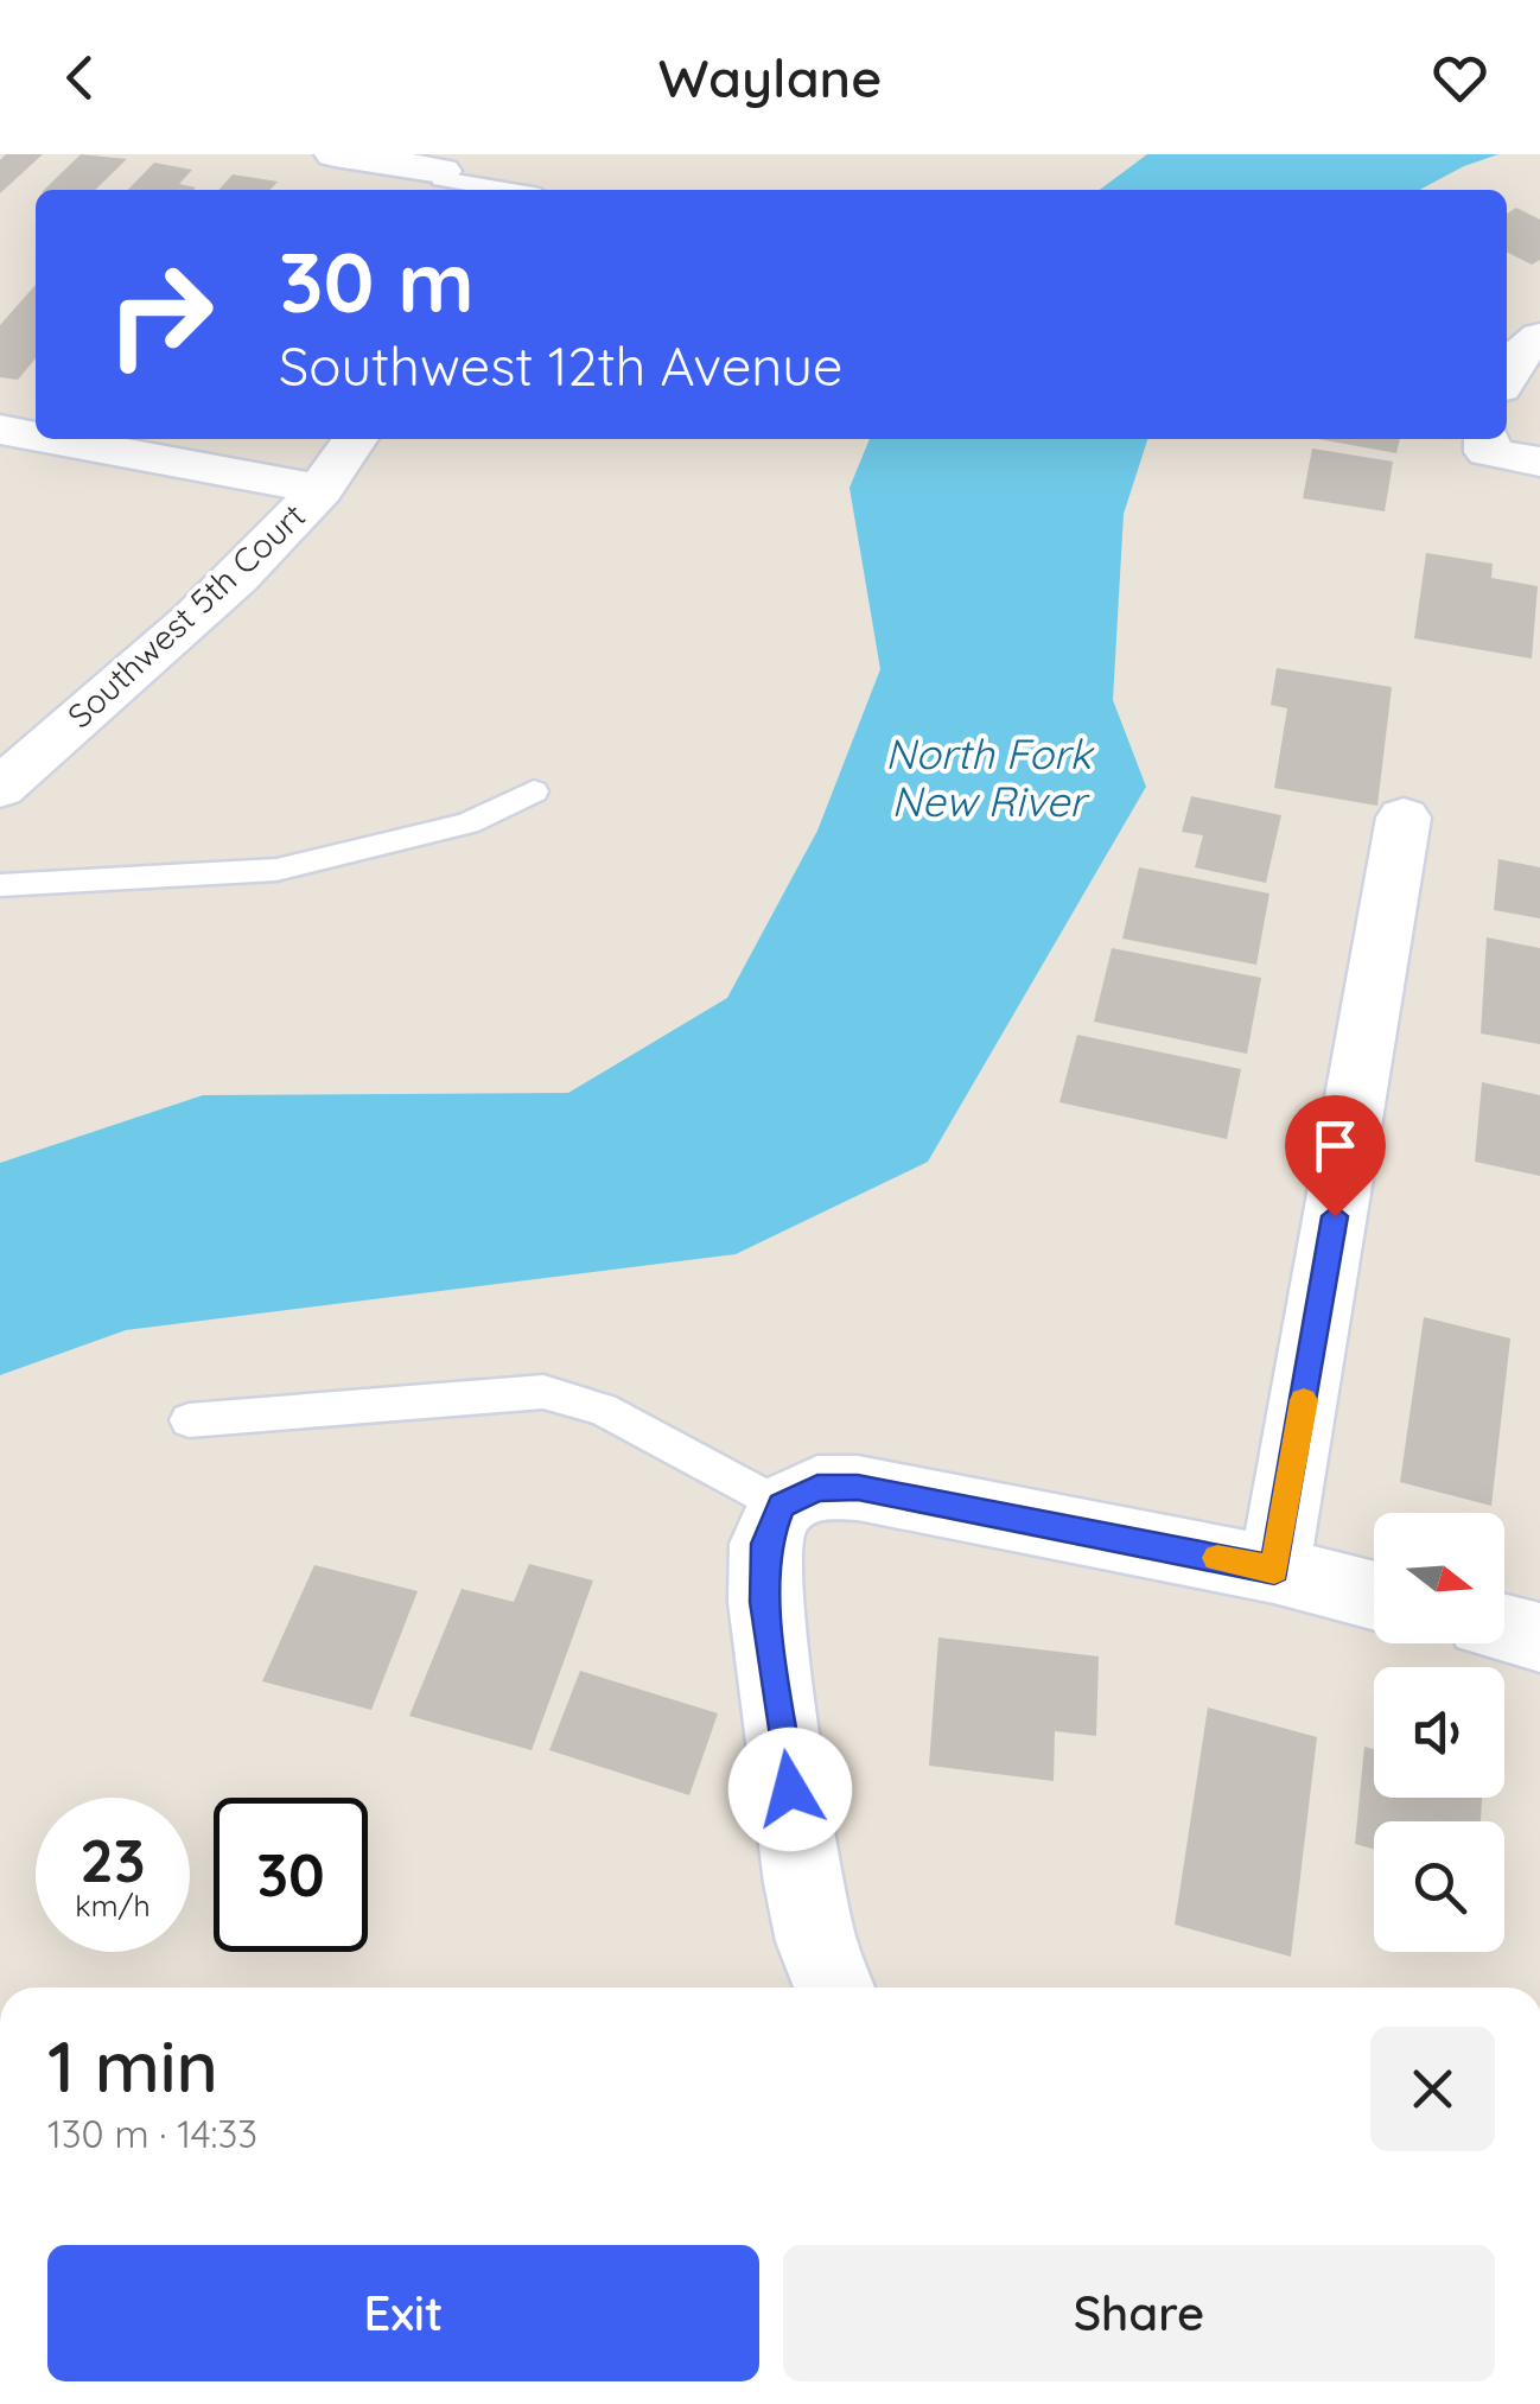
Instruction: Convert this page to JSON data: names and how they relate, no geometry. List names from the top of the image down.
{
  "streets": {
    "street": ["Southwest 5th Court"]
  },
  "water": ["North Fork New River"],
  "north": "right",
  "page": {
    "header": "Waylane",
    "turn": ["30 m", "Southwest 12th Avenue"],
    "speed": "23 km/h",
    "limit": "30",
    "heading": ["1 min", "130 m · 14:33"],
    "buttons": ["Exit", "Share"]
  }
}
